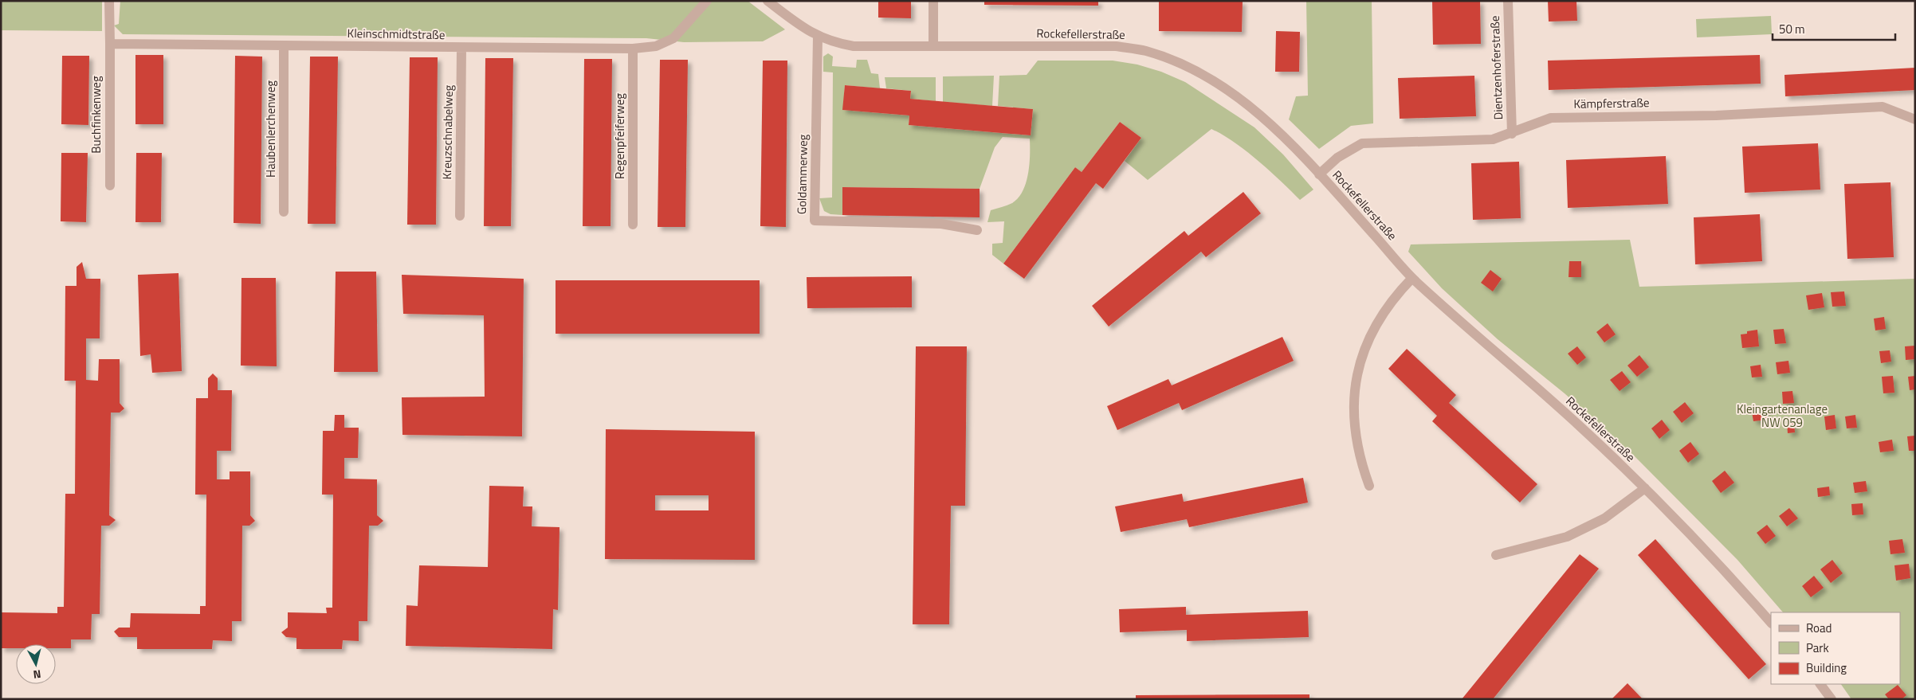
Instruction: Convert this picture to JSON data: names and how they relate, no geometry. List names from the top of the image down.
{
  "streets": {
    "street": [
      "Kleinschmidtstraße",
      "Rockefellerstraße",
      "Dientzenhoferstraße",
      "Kämpferstraße",
      "Buchfinkenweg",
      "Haubenlerchenweg",
      "Kreuzschnabelweg",
      "Regenpfeiferweg",
      "Goldammerweg"
    ]
  },
  "crossings": [
    ["Kleinschmidtstraße", "Buchfinkenweg"],
    ["Kleinschmidtstraße", "Haubenlerchenweg"],
    ["Kleinschmidtstraße", "Kreuzschnabelweg"],
    ["Kleinschmidtstraße", "Regenpfeiferweg"],
    ["Rockefellerstraße", "Kämpferstraße"],
    ["Rockefellerstraße", "Goldammerweg"],
    ["Dientzenhoferstraße", "Kämpferstraße"]
  ],
  "parks": ["Kleingartenanlage NW 059"],
  "legend": ["Road", "Park", "Building"],
  "scale_bar": "50 m",
  "north": "bottom"
}
